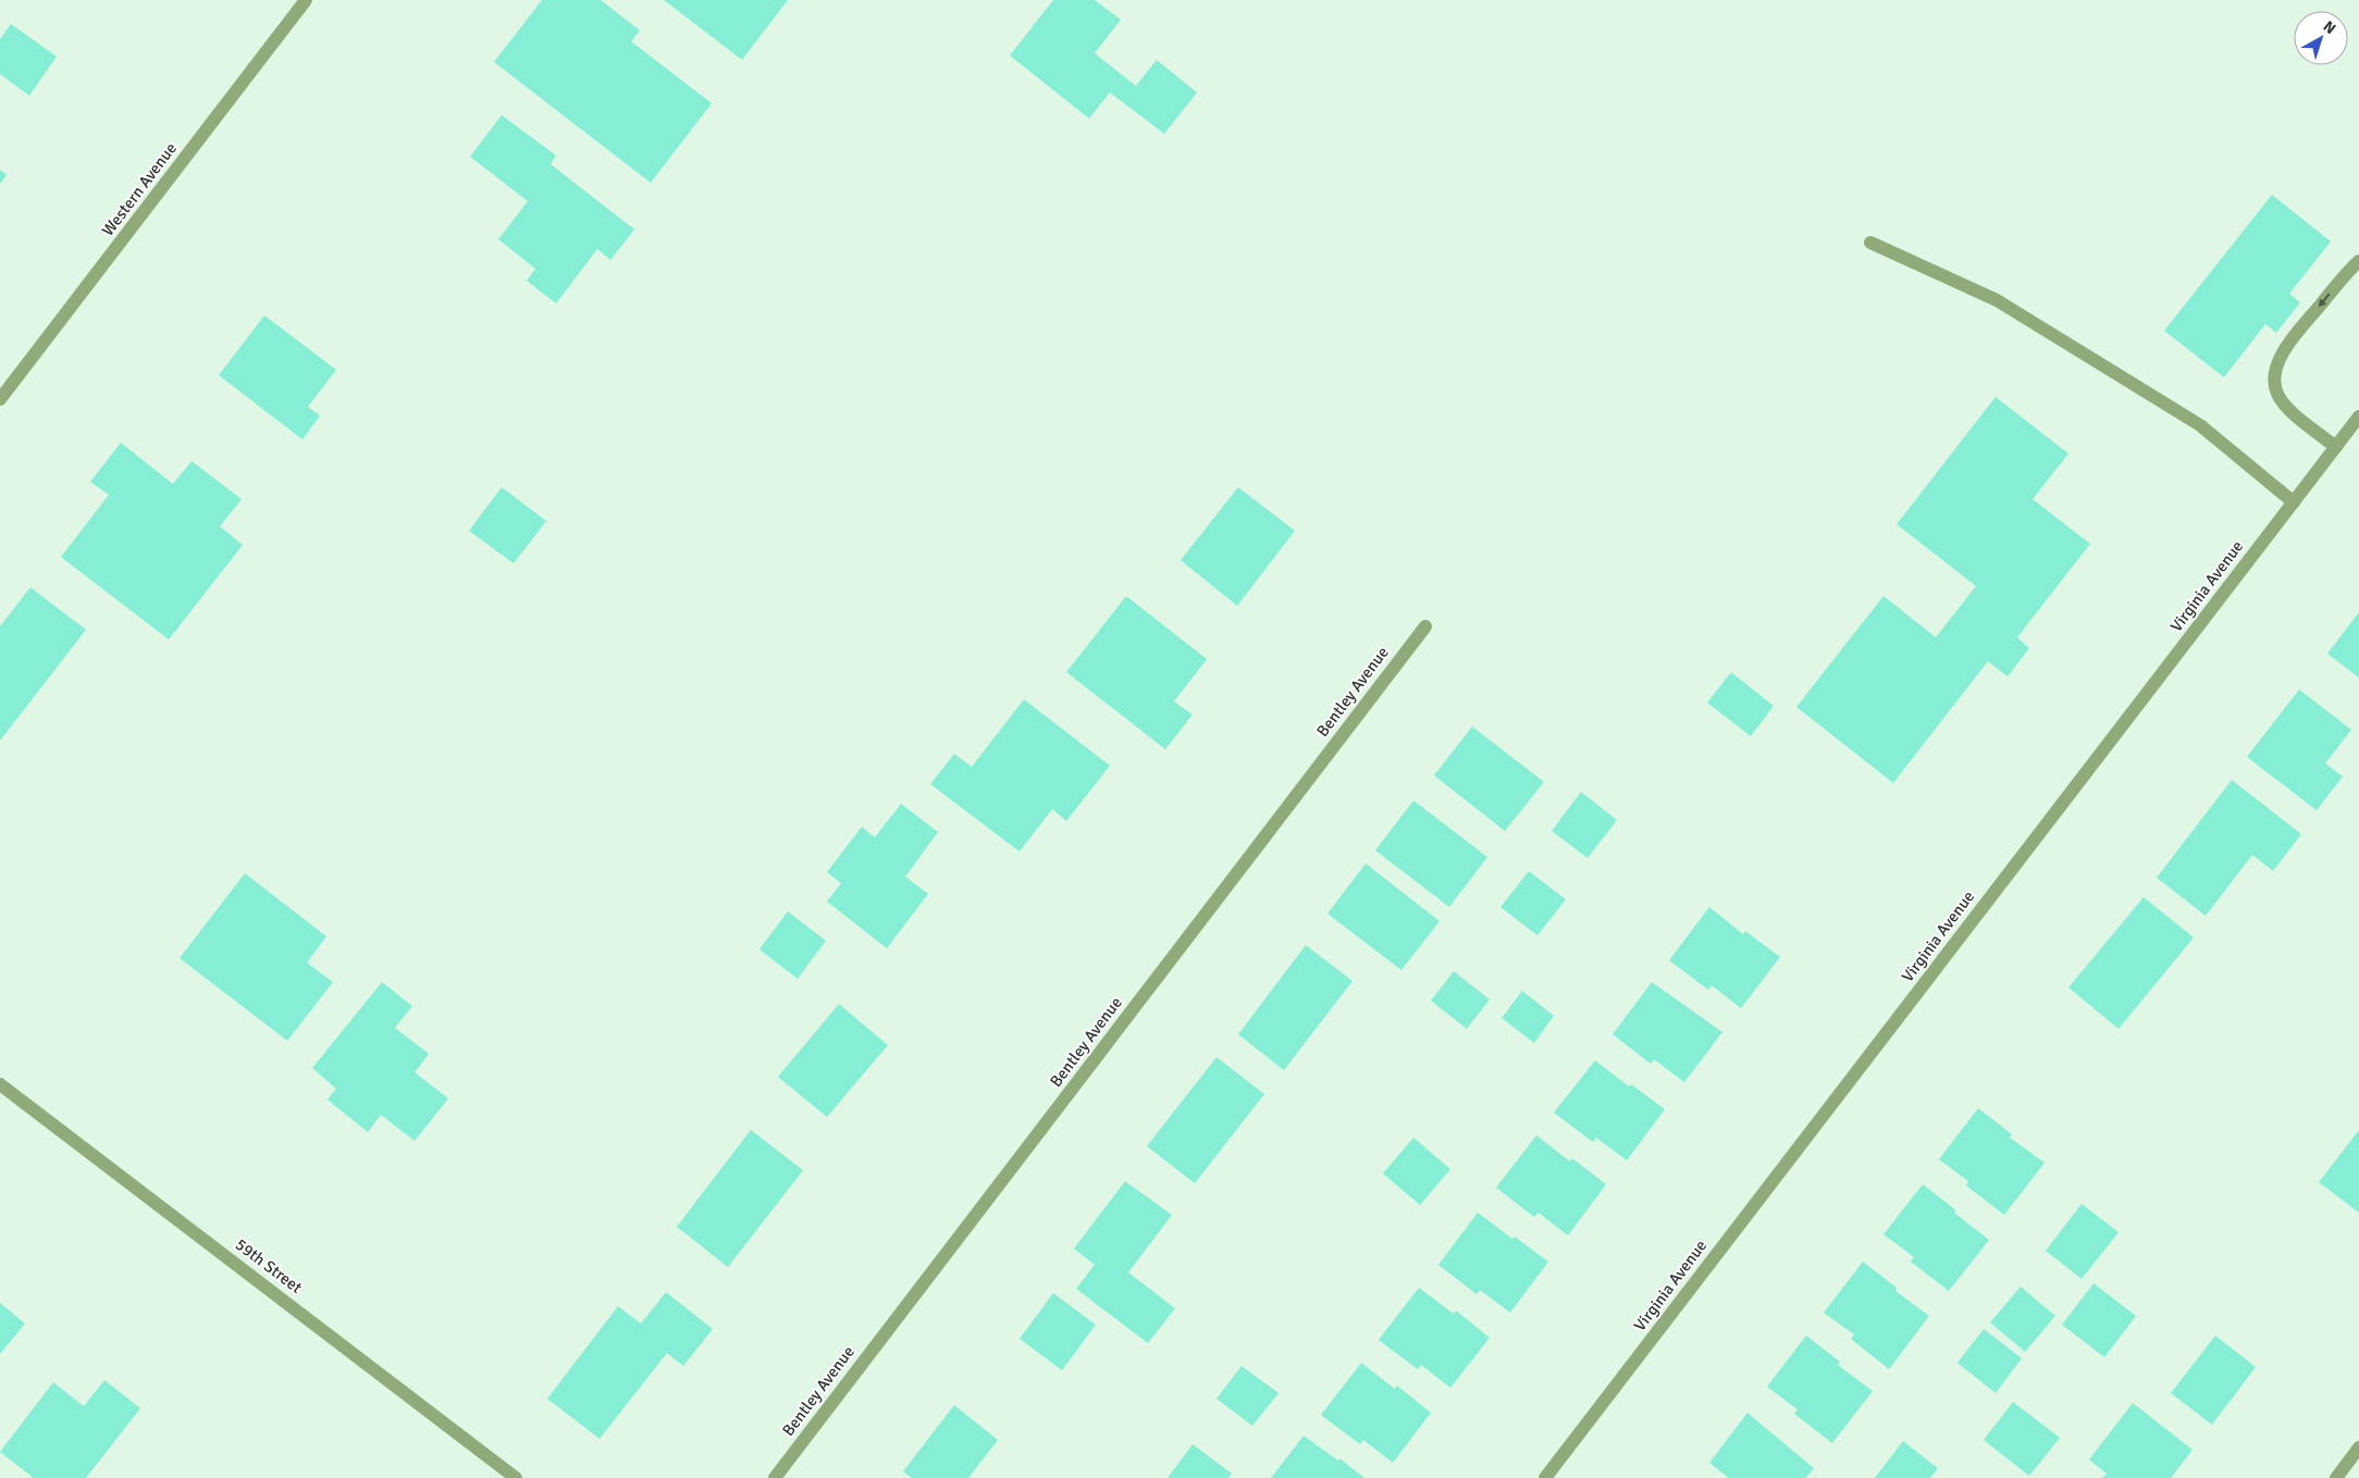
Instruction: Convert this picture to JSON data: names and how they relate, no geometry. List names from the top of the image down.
{
  "streets": {
    "street": [
      "Western Avenue",
      "Virginia Avenue",
      "Bentley Avenue",
      "59th Street"
    ]
  },
  "north": "top right"
}
